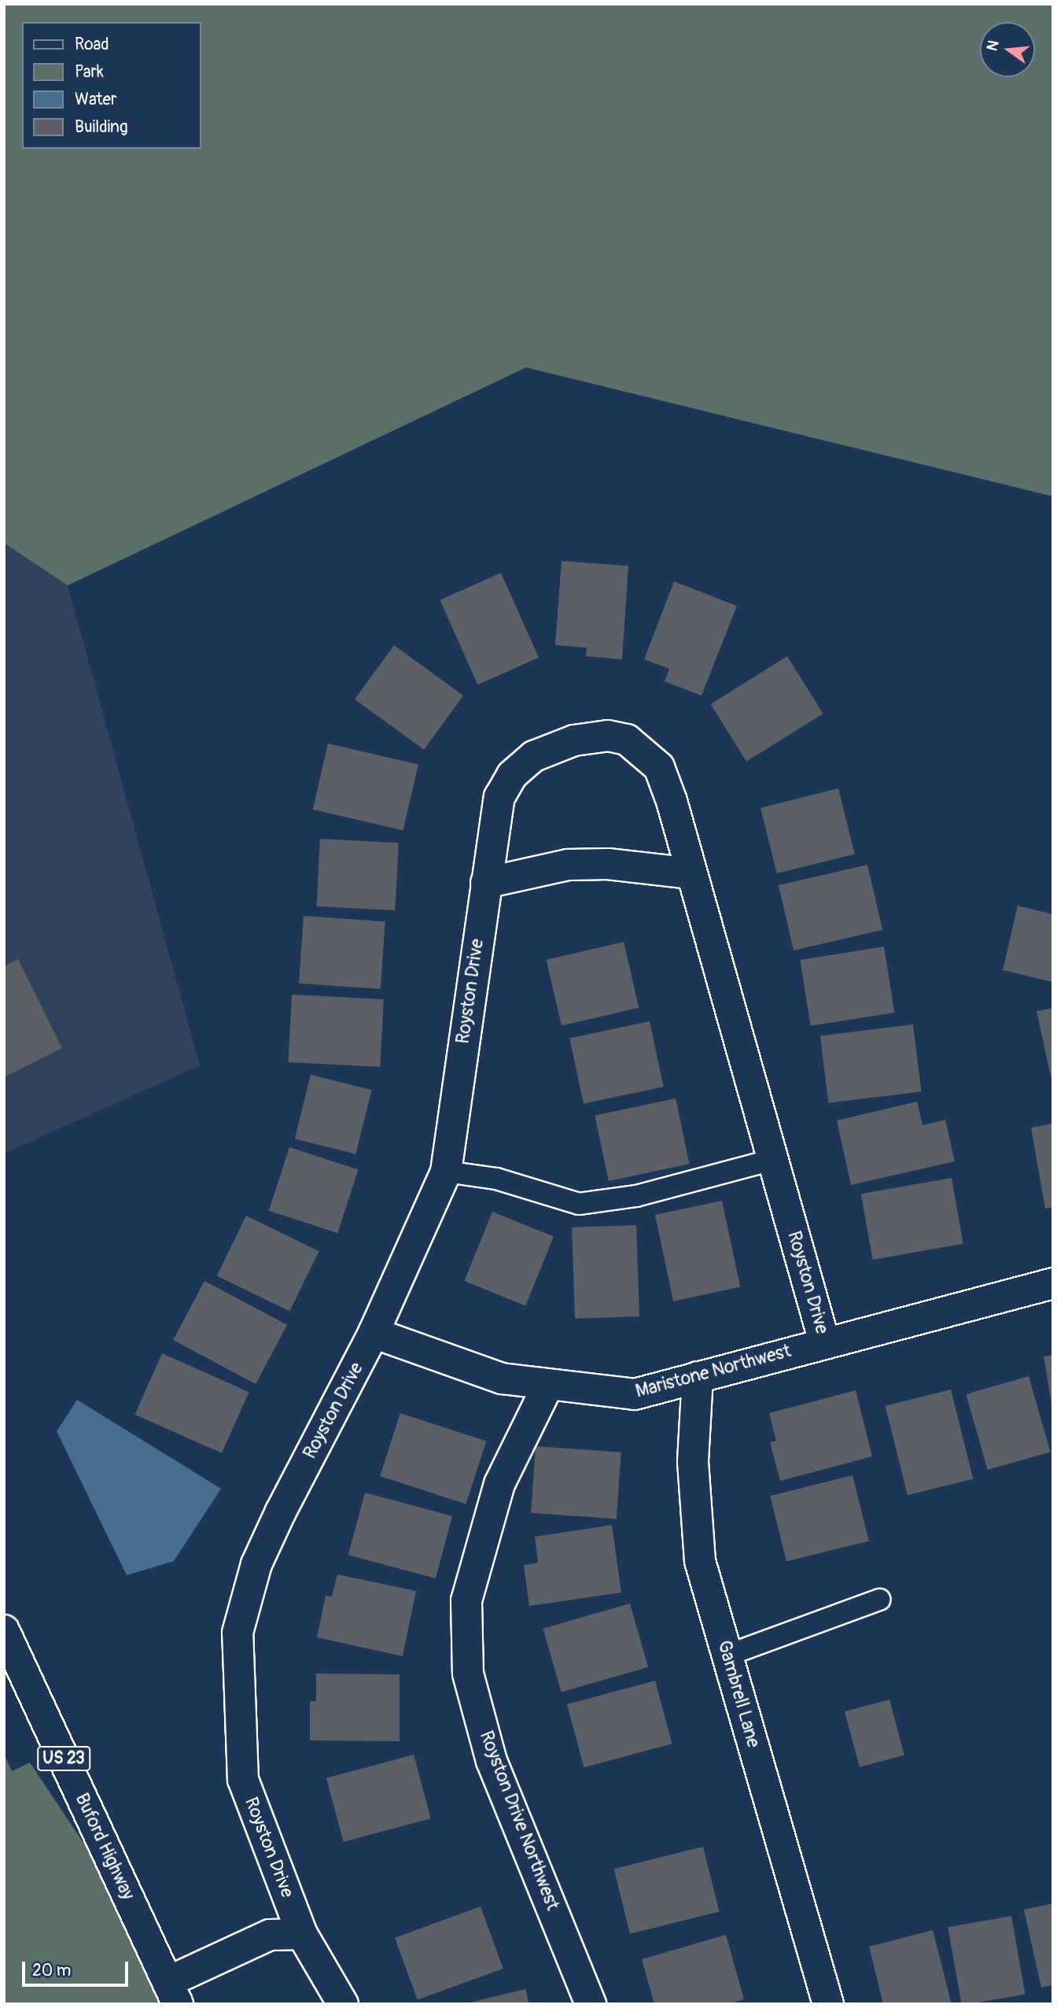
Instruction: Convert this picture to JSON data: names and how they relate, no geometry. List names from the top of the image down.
{
  "streets": {
    "street": [
      "Royston Drive",
      "Maristone Northwest",
      "Gambrell Lane",
      "US 23",
      "Royston Drive Northwest",
      "Buford Highway"
    ]
  },
  "crossings": [
    ["Royston Drive", "Maristone Northwest"],
    ["Maristone Northwest", "Gambrell Lane"],
    ["Maristone Northwest", "Royston Drive Northwest"]
  ],
  "legend": [
    "Road",
    "Park",
    "Water",
    "Building"
  ],
  "scale_bar": "20 m",
  "north": "left"
}
